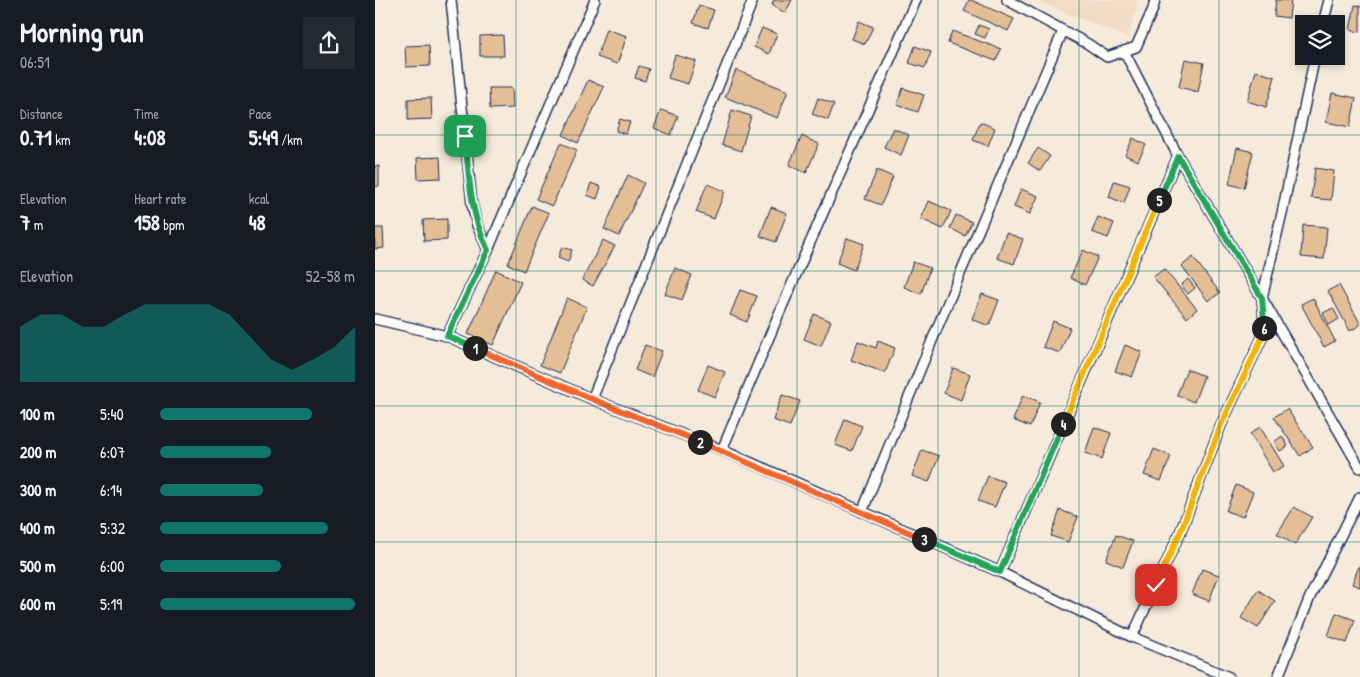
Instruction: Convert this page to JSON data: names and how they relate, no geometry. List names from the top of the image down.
{
  "page": {
    "heading": ["Morning run", "06:51"],
    "stats": [
      ["Distance", "0.71 km"],
      ["Time", "4:08"],
      ["Pace", "5:49 /km"],
      ["Elevation", "7 m"],
      ["Heart rate", "158 bpm"],
      ["kcal", "48"]
    ],
    "pins": [
      "5",
      "6",
      "1",
      "4",
      "2",
      "3"
    ],
    "chart": ["Elevation", "52–58 m"],
    "list": [
      {
        "name": "100 m",
        "note": "5:40"
      },
      {
        "name": "200 m",
        "note": "6:07"
      },
      {
        "name": "300 m",
        "note": "6:14"
      },
      {
        "name": "400 m",
        "note": "5:32"
      },
      {
        "name": "500 m",
        "note": "6:00"
      },
      {
        "name": "600 m",
        "note": "5:19"
      }
    ]
  }
}
